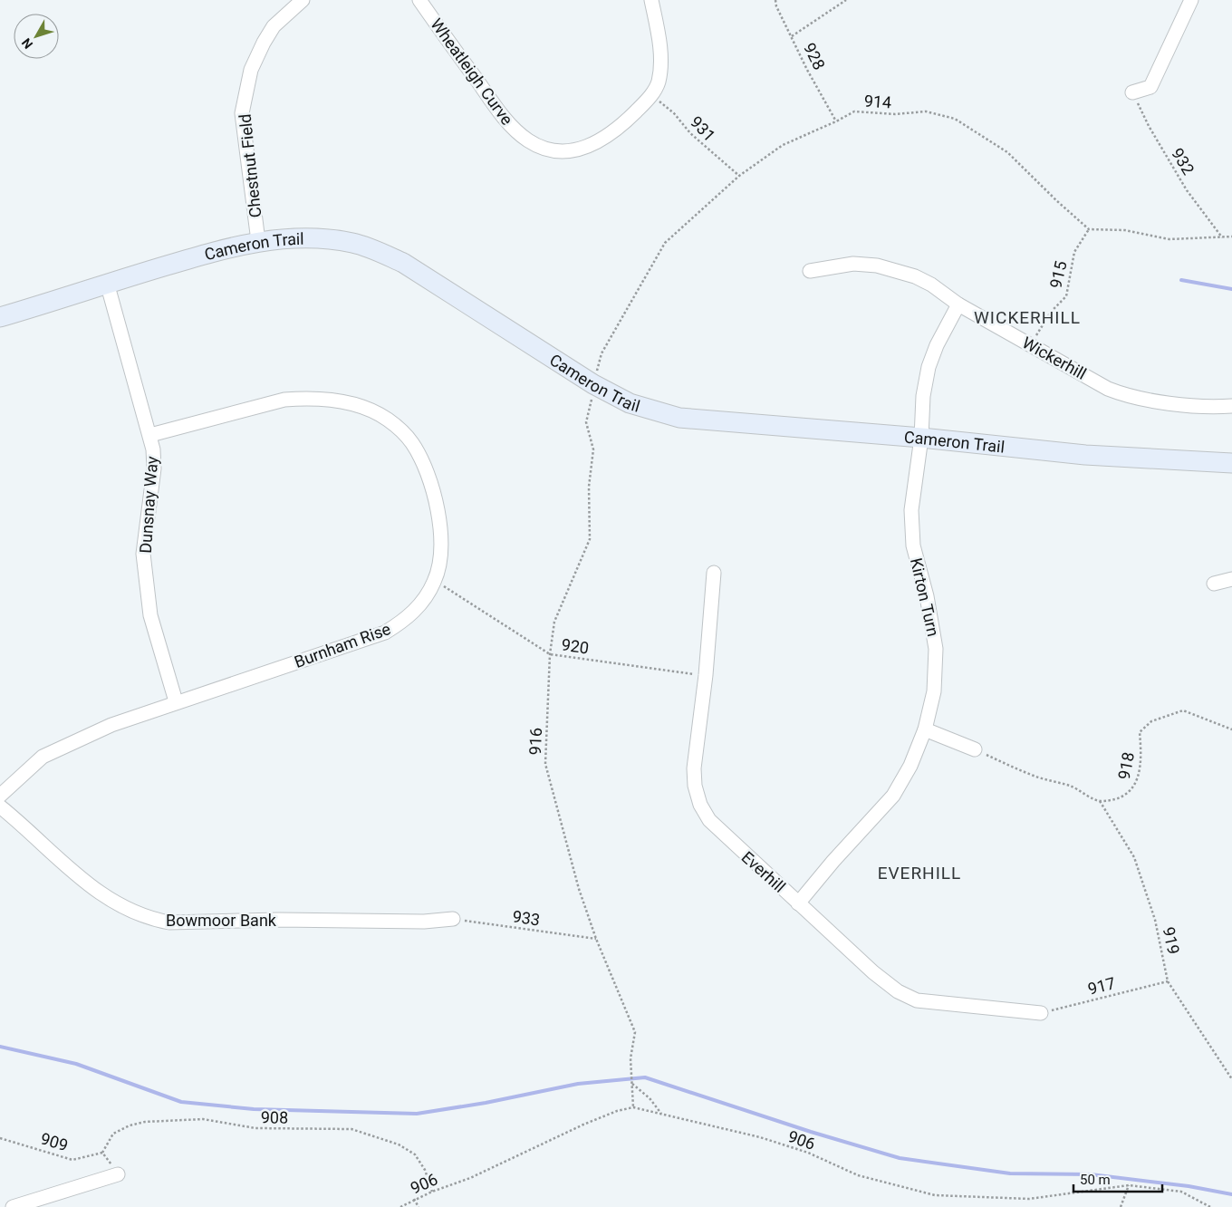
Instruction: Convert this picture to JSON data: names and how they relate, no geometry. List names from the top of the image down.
{
  "streets": {
    "street": [
      "Wheatleigh Curve",
      "Chestnut Field",
      "Cameron Trail",
      "Wickerhill",
      "Dunsnay Way",
      "Kirton Turn",
      "Burnham Rise",
      "Everhill",
      "Bowmoor Bank"
    ],
    "path": [
      "928",
      "914",
      "931",
      "932",
      "915",
      "920",
      "916",
      "918",
      "933",
      "919",
      "917",
      "908",
      "906",
      "909"
    ]
  },
  "crossings": [
    ["928", "914"],
    ["Wheatleigh Curve", "931"],
    ["914", "931"],
    ["914", "Cameron Trail"],
    ["914", "915"],
    ["914", "916"],
    ["Chestnut Field", "Cameron Trail"],
    ["Cameron Trail", "Dunsnay Way"],
    ["Cameron Trail", "Kirton Turn"],
    ["Cameron Trail", "916"],
    ["915", "Wickerhill"],
    ["Wickerhill", "Kirton Turn"],
    ["Dunsnay Way", "Burnham Rise"],
    ["Kirton Turn", "Everhill"],
    ["Burnham Rise", "920"],
    ["920", "916"],
    ["920", "Everhill"],
    ["916", "933"],
    ["916", "906"],
    ["918", "919"],
    ["Everhill", "917"],
    ["933", "Bowmoor Bank"],
    ["919", "917"],
    ["908", "906"],
    ["908", "909"]
  ],
  "districts": ["WICKERHILL", "EVERHILL"],
  "scale_bar": "50 m",
  "north": "bottom left"
}
